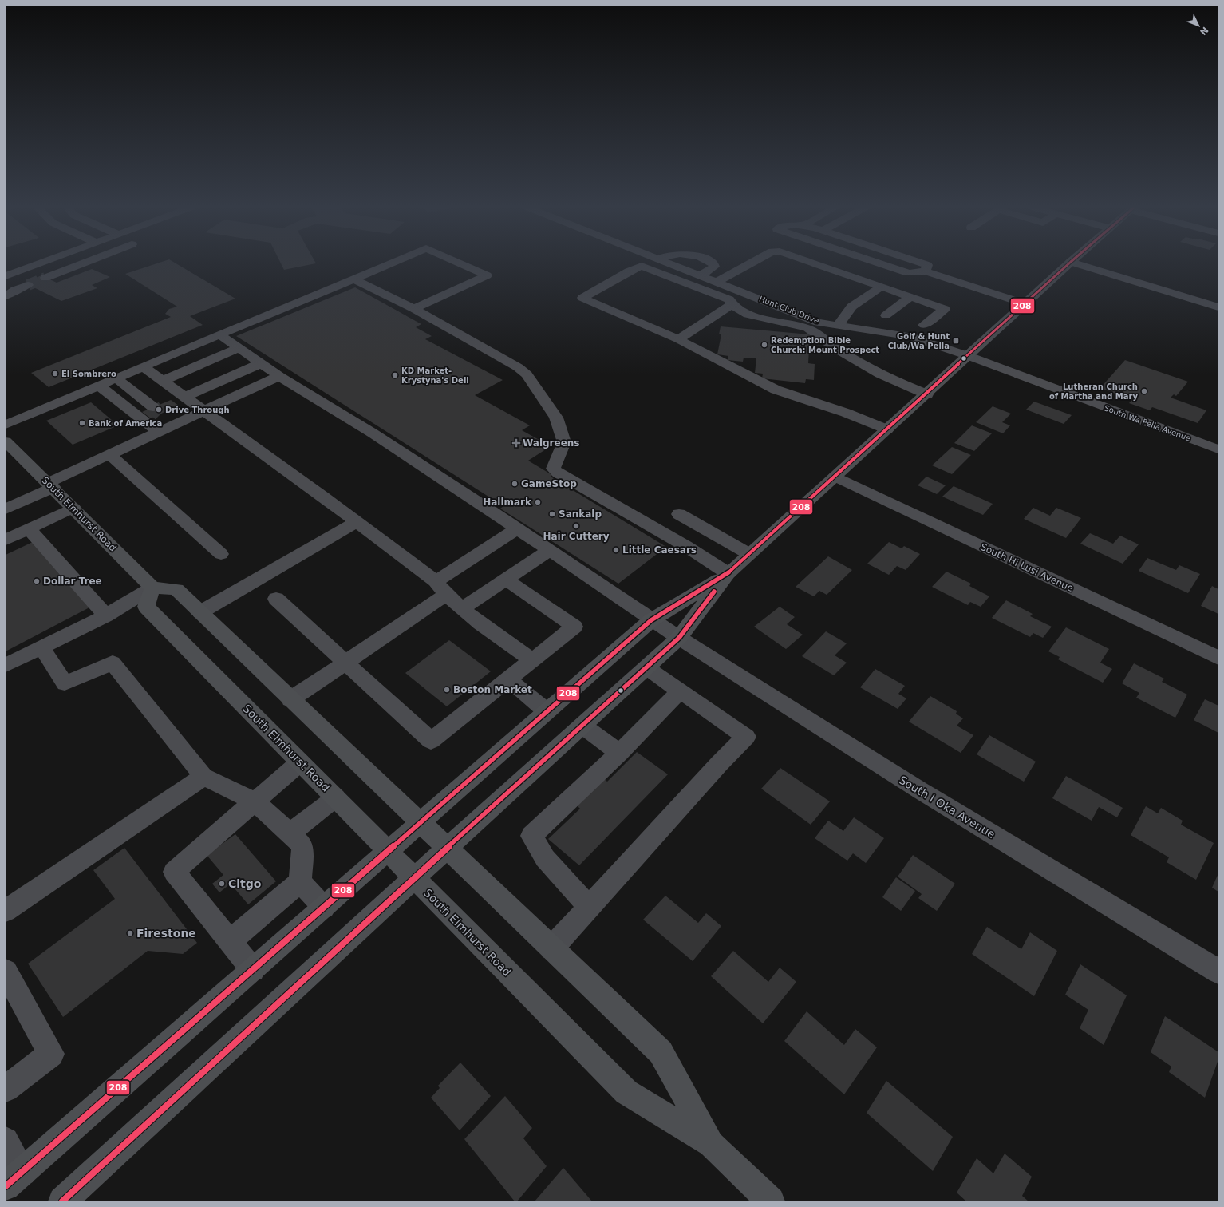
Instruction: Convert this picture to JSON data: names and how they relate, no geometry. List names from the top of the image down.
{
  "streets": {
    "main road": ["South Elmhurst Road"],
    "street": [
      "Hunt Club Drive",
      "South Wa Pella Avenue",
      "South Hi Lusi Avenue",
      "South I Oka Avenue"
    ]
  },
  "crossings": [
    ["Hunt Club Drive", "South Wa Pella Avenue"]
  ],
  "places": {
    "transit": ["Golf & Hunt Club/Wa Pella"],
    "other": [
      "Redemption Bible Church: Mount Prospect",
      "El Sombrero",
      "KD Market- Krystyna's Deli",
      "Lutheran Church of Martha and Mary",
      "Drive Through",
      "Bank of America",
      "GameStop",
      "Hallmark",
      "Sankalp",
      "Hair Cuttery",
      "Little Caesars",
      "Dollar Tree",
      "Boston Market",
      "Citgo",
      "Firestone"
    ],
    "health": ["Walgreens"]
  },
  "lines": ["transit line 208"],
  "north": "bottom right"
}
